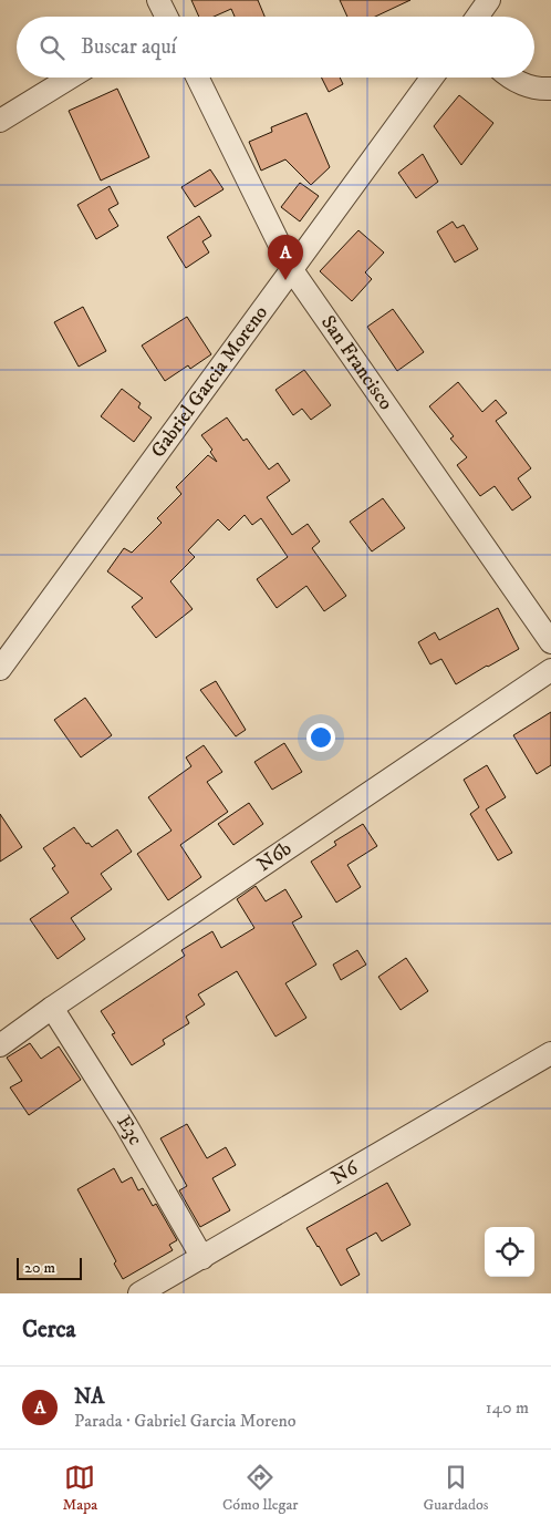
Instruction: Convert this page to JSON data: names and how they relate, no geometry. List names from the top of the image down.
{
  "streets": {
    "street": [
      "San Francisco",
      "Gabriel Garcia Moreno",
      "N6b",
      "E3c",
      "N6"
    ]
  },
  "crossings": [
    ["San Francisco", "Gabriel Garcia Moreno"],
    ["N6b", "E3c"],
    ["E3c", "N6"]
  ],
  "scale_bar": "20 m",
  "page": {
    "search": "Buscar aquí",
    "pins": "A",
    "scale": "20 m",
    "heading": "Cerca",
    "list": [
      {
        "mark": "A",
        "name": "NA",
        "note": "Parada · Gabriel Garcia Moreno",
        "value": "140 m"
      }
    ],
    "nav": ["Mapa", "Cómo llegar", "Guardados"]
  }
}
